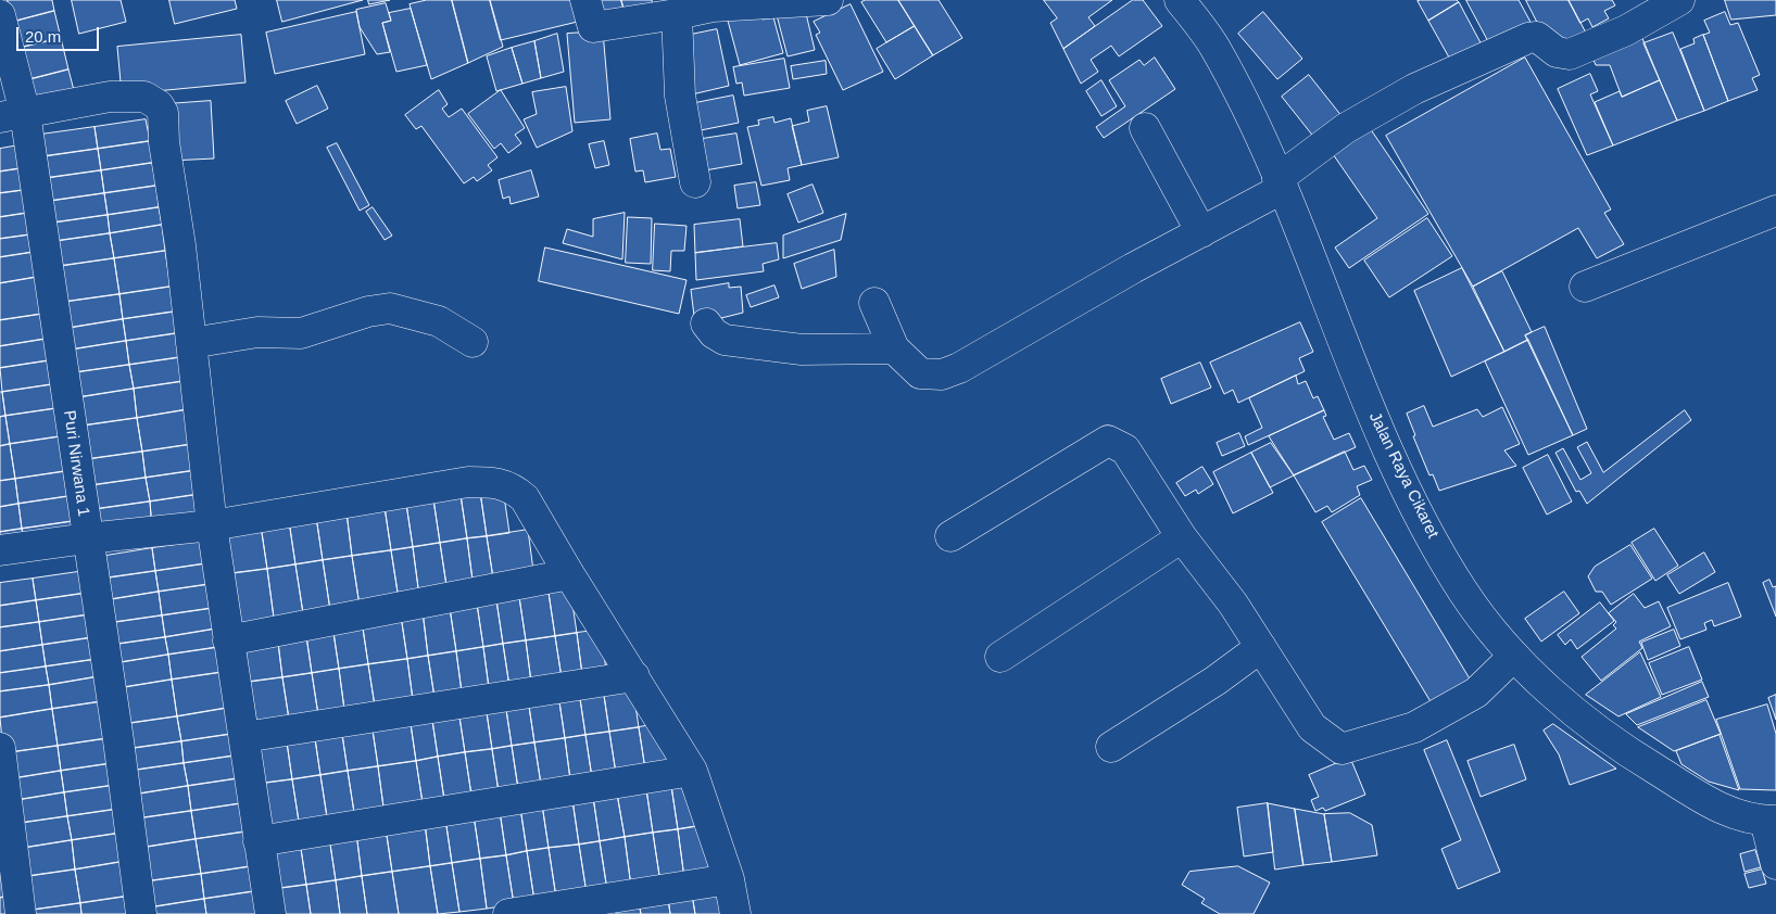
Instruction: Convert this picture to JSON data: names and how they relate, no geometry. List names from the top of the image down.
{
  "streets": {
    "street": ["Puri Nirwana 1", "Jalan Raya Cikaret"]
  },
  "scale_bar": "20 m"
}
